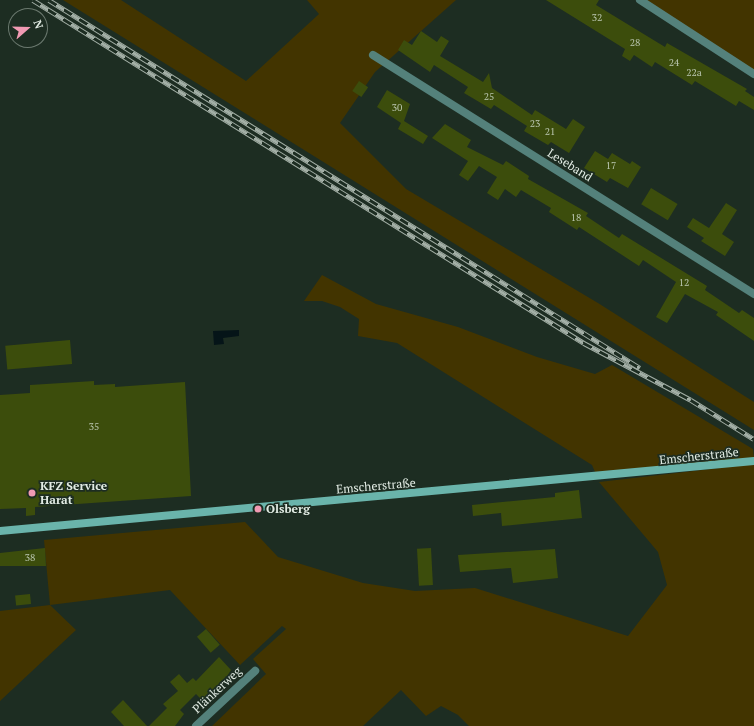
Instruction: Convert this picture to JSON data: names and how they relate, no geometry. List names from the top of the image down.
{
  "streets": {
    "street": ["Leseband", "Emscherstraße", "Plänkerweg"]
  },
  "places": ["KFZ Service Harat", "Olsberg"],
  "house_numbers": [
    "32",
    "28",
    "24",
    "22a",
    "25",
    "30",
    "23",
    "21",
    "17",
    "18",
    "12",
    "35",
    "38"
  ],
  "north": "right"
}
